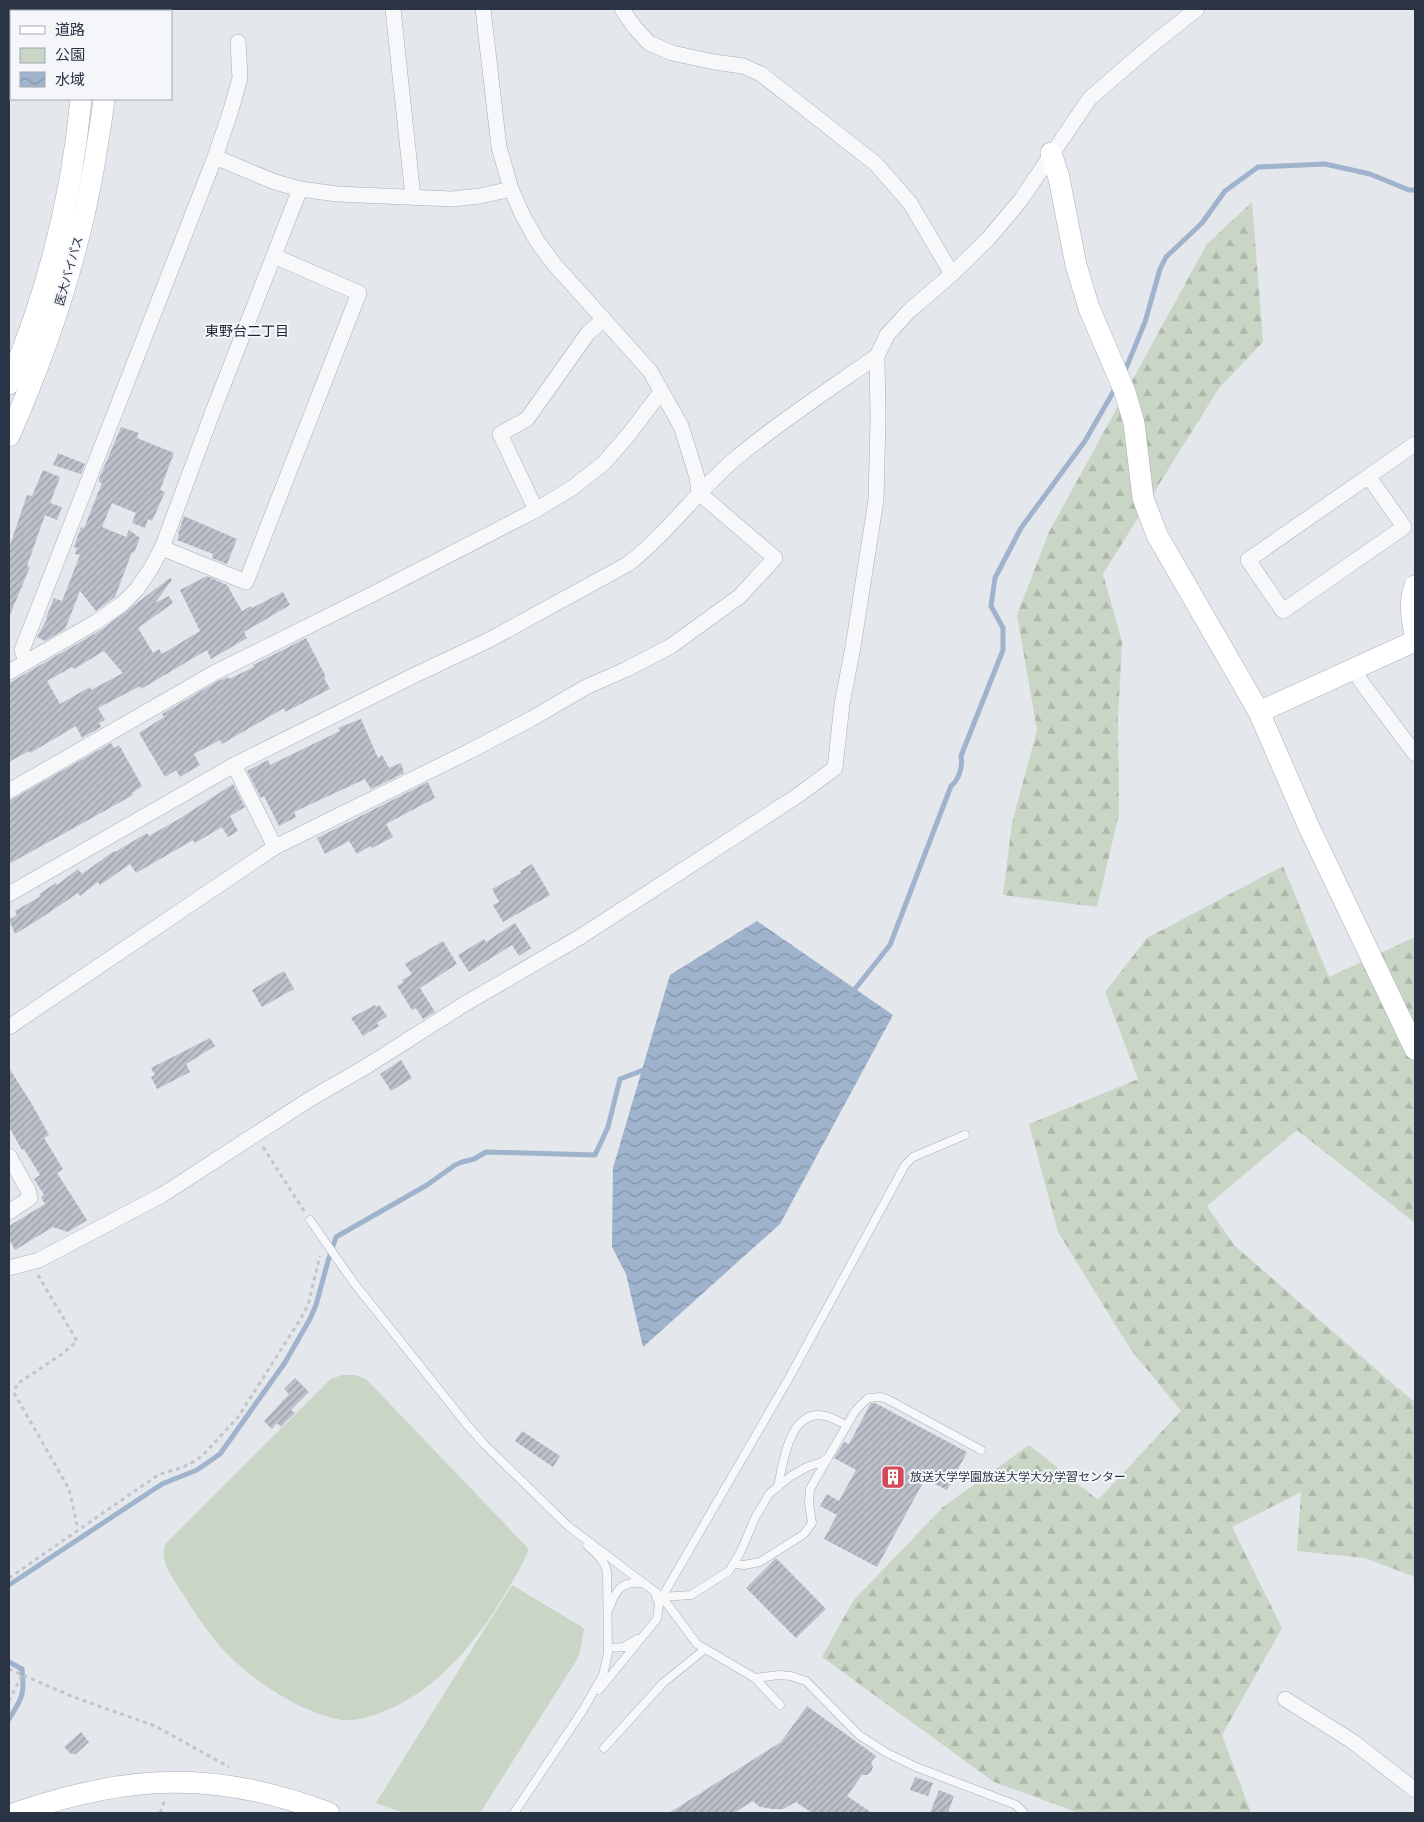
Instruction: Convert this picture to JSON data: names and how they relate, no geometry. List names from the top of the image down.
{
  "streets": {
    "street": ["医大バイパス"]
  },
  "districts": ["東野台二丁目"],
  "places": {
    "building": ["放送大学学園放送大学大分学習センター"]
  },
  "legend": ["道路", "公園", "水域"]
}
